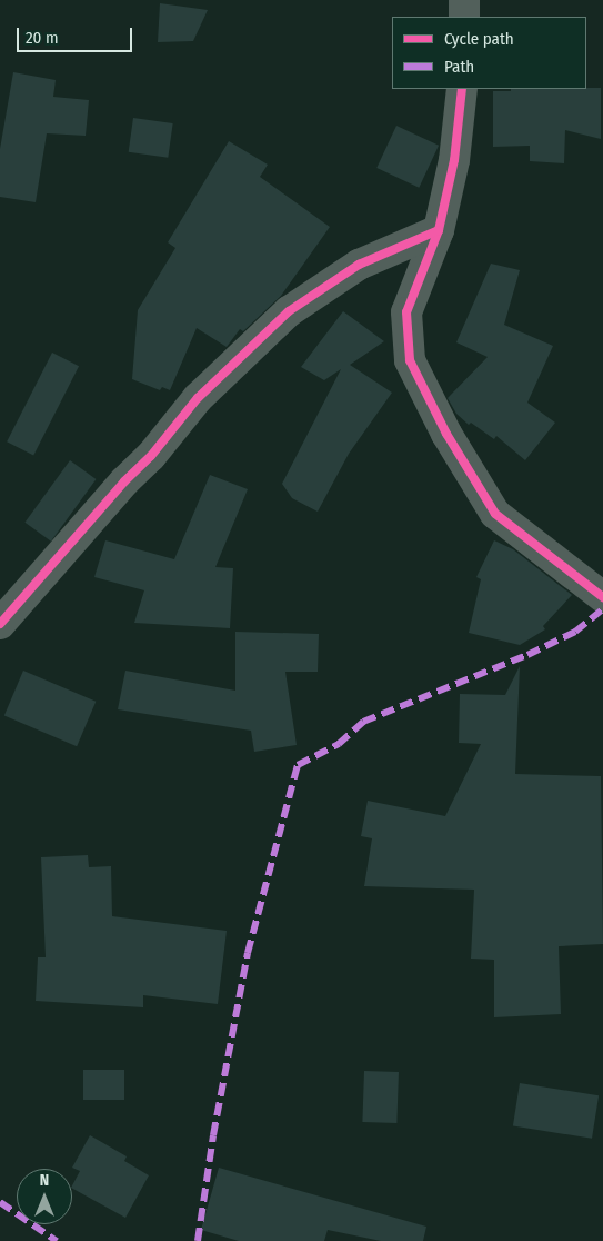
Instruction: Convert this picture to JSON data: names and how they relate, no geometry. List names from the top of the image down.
{
  "legend": ["Cycle path", "Path"],
  "scale_bar": "20 m",
  "north": "top"
}
